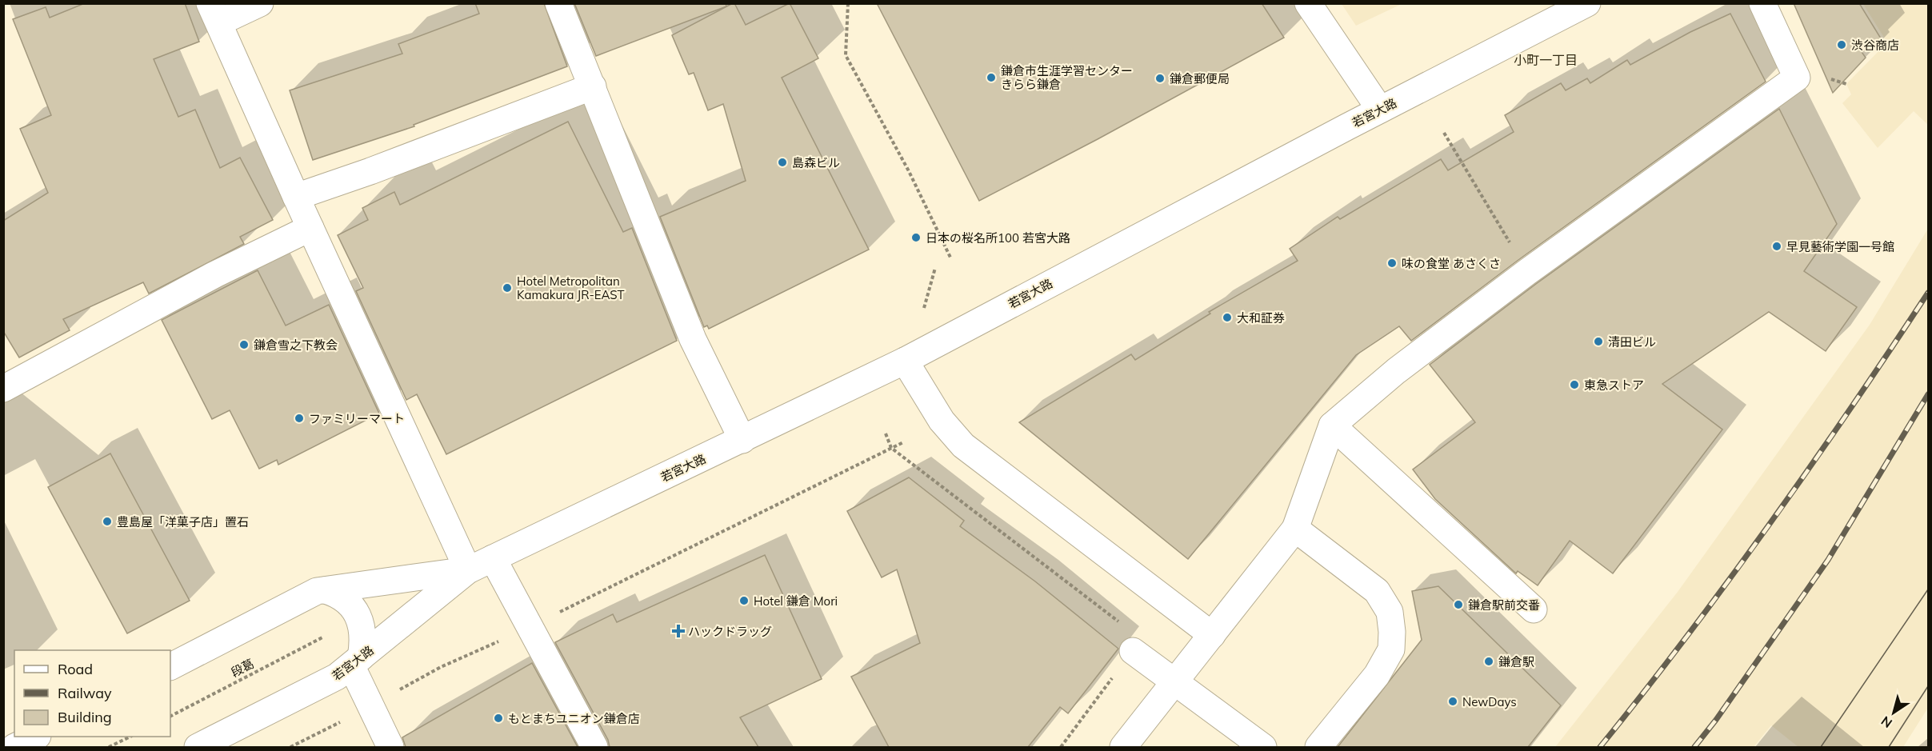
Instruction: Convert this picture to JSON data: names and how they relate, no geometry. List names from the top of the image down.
{
  "streets": {
    "street": ["若宮大路"],
    "path": ["段葛"]
  },
  "districts": ["小町一丁目"],
  "places": {
    "other": [
      "渋谷商店",
      "鎌倉市生涯学習センター きらら鎌倉",
      "鎌倉郵便局",
      "島森ビル",
      "日本の桜名所100 若宮大路",
      "早見藝術学園一号館",
      "味の食堂 あさくさ",
      "Hotel Metropolitan Kamakura JR-EAST",
      "大和証券",
      "清田ビル",
      "鎌倉雪之下教会",
      "東急ストア",
      "ファミリーマート",
      "豊島屋「洋菓子店」置石",
      "Hotel 鎌倉 Mori",
      "鎌倉駅前交番",
      "鎌倉駅",
      "NewDays",
      "もとまちユニオン鎌倉店"
    ],
    "health": ["ハックドラッグ"]
  },
  "legend": ["Road", "Railway", "Building"],
  "north": "bottom left"
}
